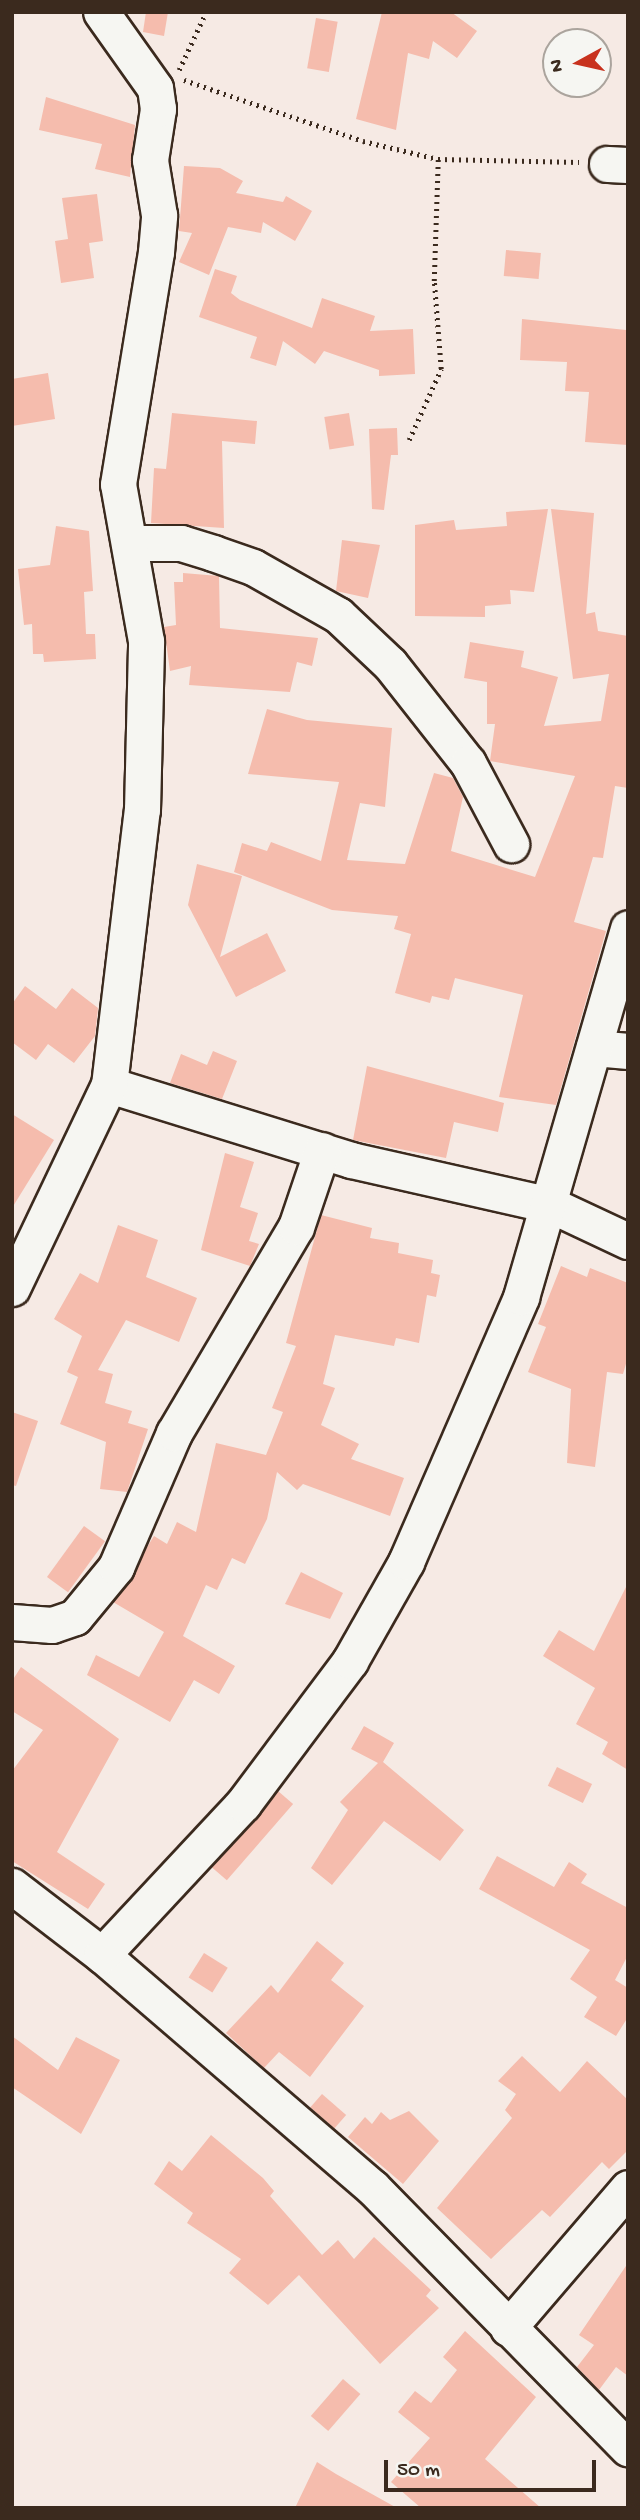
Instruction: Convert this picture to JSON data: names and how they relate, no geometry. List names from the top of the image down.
{
  "scale_bar": "50 m",
  "north": "left"
}
